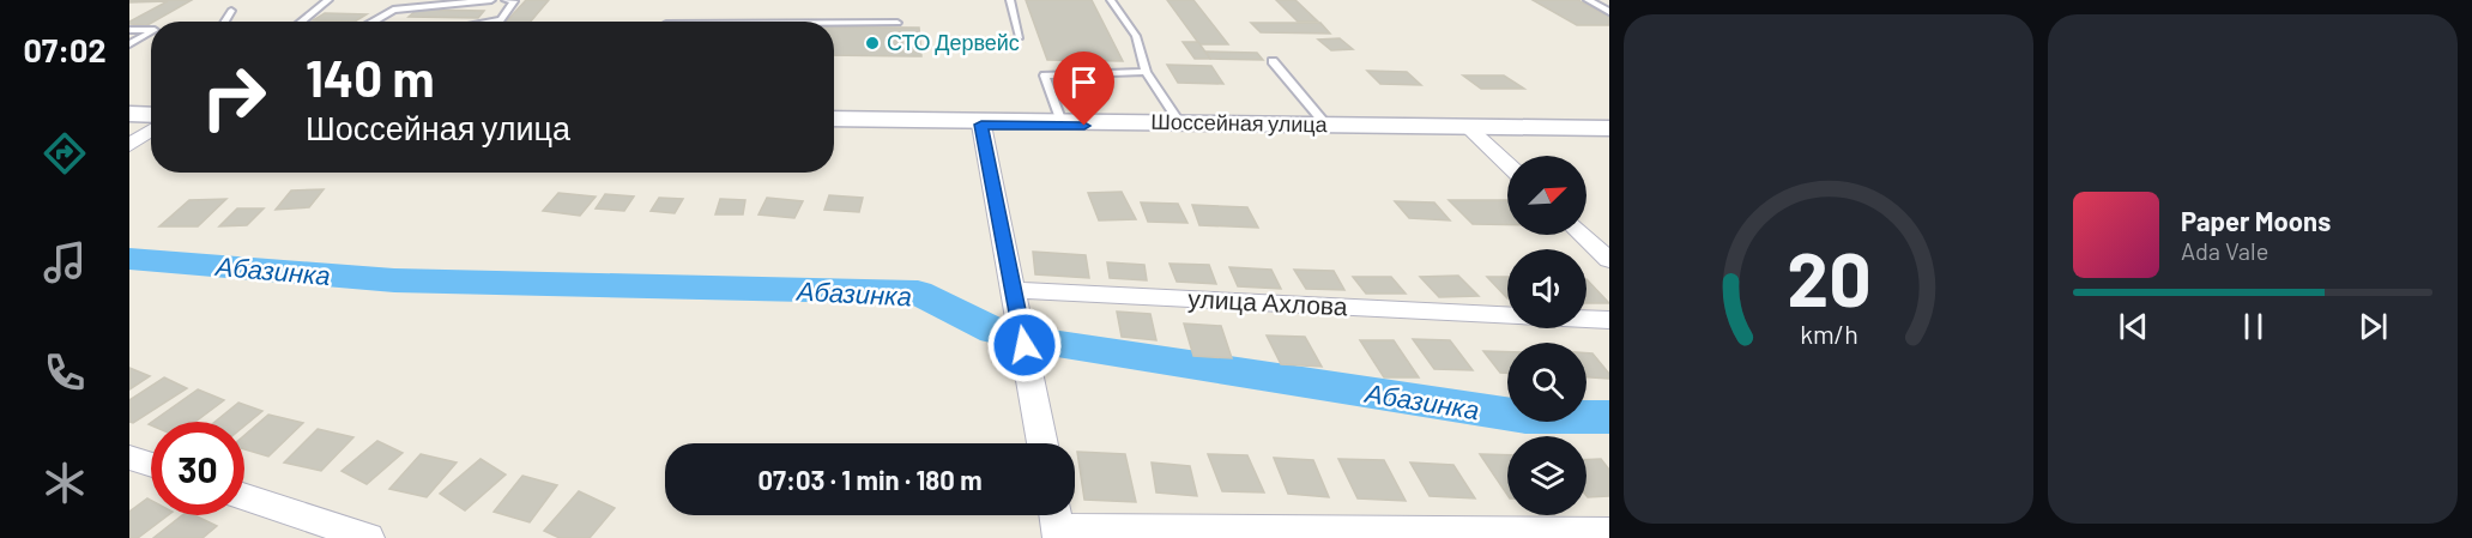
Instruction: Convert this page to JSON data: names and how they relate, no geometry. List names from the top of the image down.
{
  "streets": {
    "main road": ["Шоссейная улица"],
    "street": ["улица Ахлова"]
  },
  "water": ["Абазинка"],
  "places": ["СТО Дервейс"],
  "north": "top right",
  "page": {
    "tabs": "07:02",
    "turn": ["140 m", "Шоссейная улица"],
    "song": ["Paper Moons", "Ada Vale"],
    "limit": "30",
    "trip": "07:03 · 1 min · 180 m",
    "gauge": ["20", "km/h"]
  }
}
